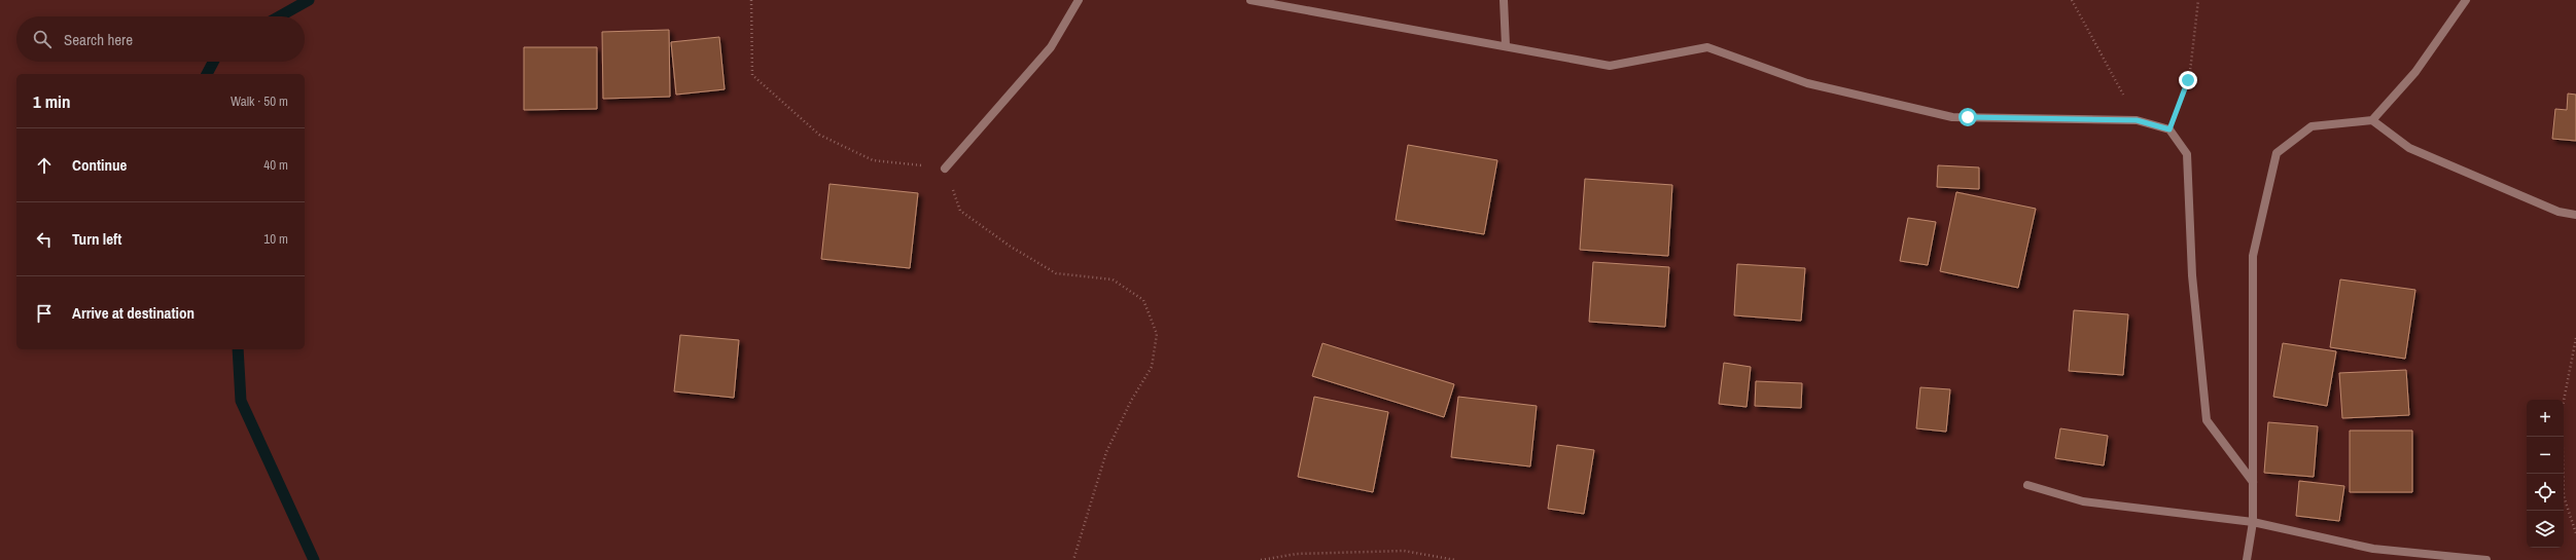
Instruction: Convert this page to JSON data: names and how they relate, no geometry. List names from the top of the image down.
{
  "page": {
    "search": "Search here",
    "heading": ["1 min", "Walk · 50 m"],
    "list": [
      ["Continue", "40 m"],
      ["Turn left", "10 m"],
      "Arrive at destination"
    ],
    "map_buttons": ["+", "−"]
  }
}
